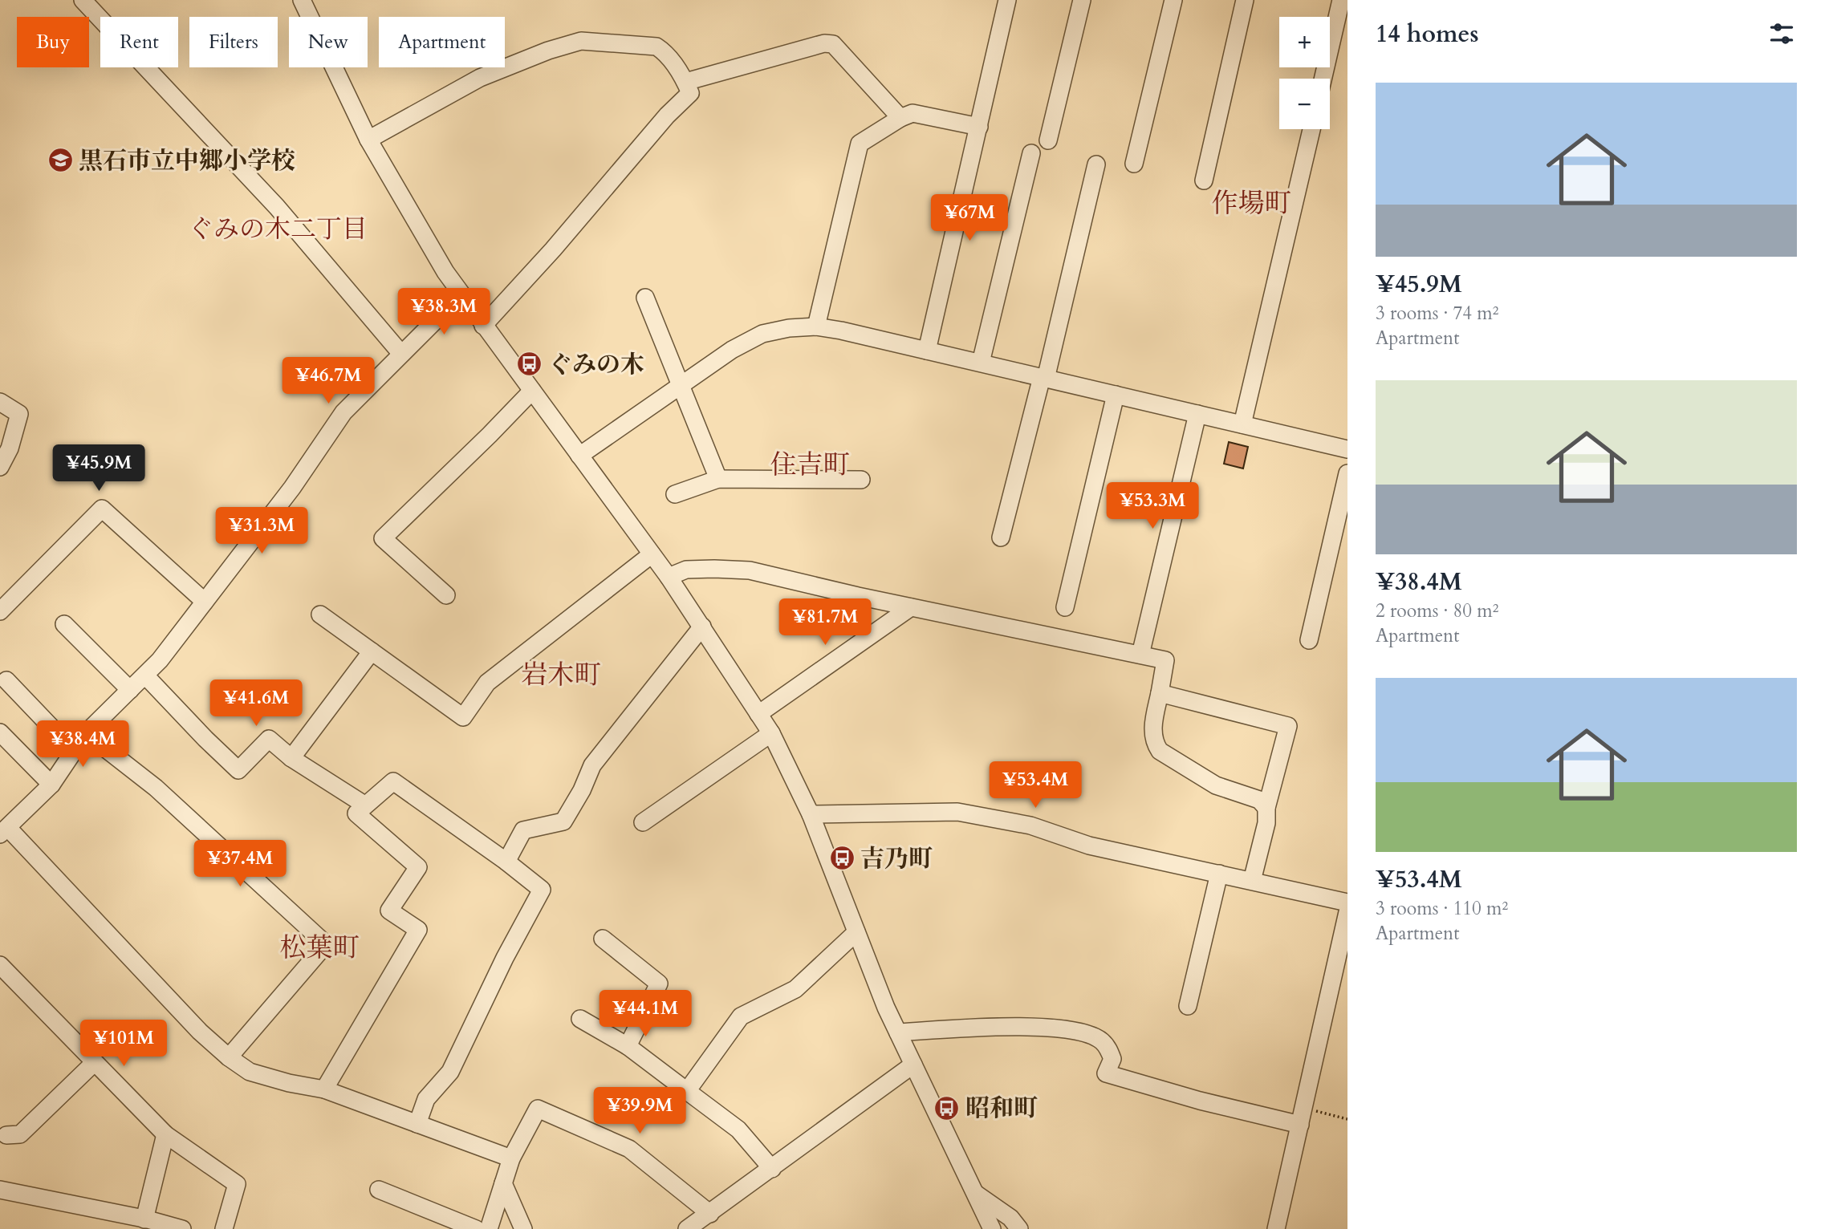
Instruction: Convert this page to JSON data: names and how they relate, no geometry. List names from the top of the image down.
{
  "districts": [
    "作場町",
    "ぐみの木二丁目",
    "住吉町",
    "岩木町",
    "松葉町"
  ],
  "places": {
    "school or university": ["黒石市立中郷小学校"],
    "bus stop": ["ぐみの木", "吉乃町", "昭和町"]
  },
  "page": {
    "heading": "14 homes",
    "map_buttons": ["+", "−"],
    "chip": [
      "Buy",
      "Rent",
      "Filters",
      "New",
      "Apartment"
    ],
    "list": [
      {
        "name": "¥45.9M",
        "note": "3 rooms · 74 m² · Apartment"
      },
      {
        "name": "¥38.4M",
        "note": "2 rooms · 80 m² · Apartment"
      },
      {
        "name": "¥53.4M",
        "note": "3 rooms · 110 m² · Apartment"
      }
    ],
    "price": [
      "¥67M",
      "¥38.3M",
      "¥46.7M",
      "¥45.9M",
      "¥53.3M",
      "¥31.3M",
      "¥81.7M",
      "¥41.6M",
      "¥38.4M",
      "¥53.4M",
      "¥37.4M",
      "¥44.1M",
      "¥101M",
      "¥39.9M"
    ]
  }
}
